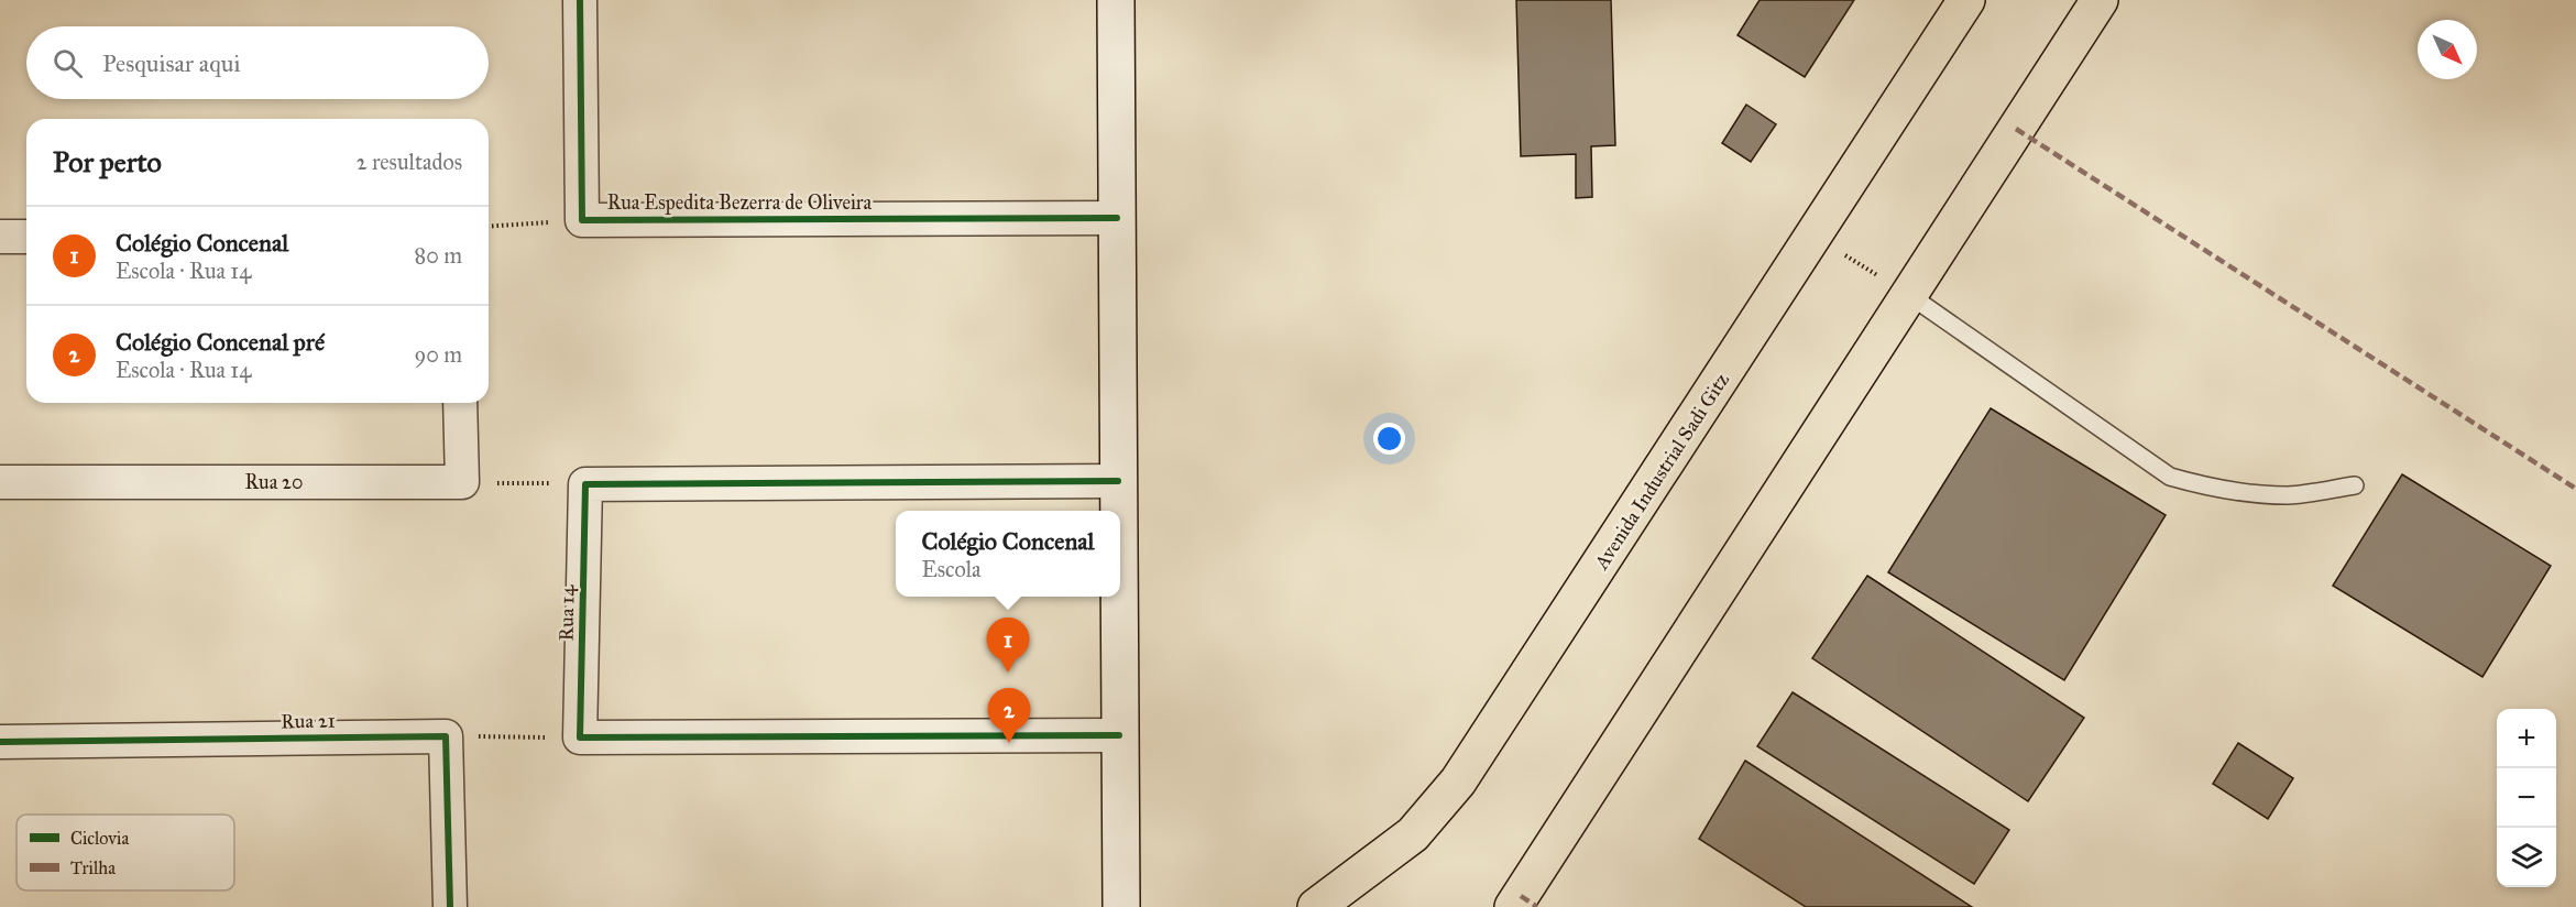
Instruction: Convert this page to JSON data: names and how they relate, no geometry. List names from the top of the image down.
{
  "streets": {
    "main road": ["Avenida Industrial Sadi Gitz"],
    "street": [
      "Rua Espedita Bezerra de Oliveira",
      "Rua 20",
      "Rua 14",
      "Rua 21"
    ]
  },
  "legend": ["Ciclovia", "Trilha"],
  "north": "bottom right",
  "page": {
    "search": "Pesquisar aqui",
    "heading": ["Por perto", "2 resultados"],
    "list": [
      {
        "mark": "1",
        "name": "Colégio Concenal",
        "note": "Escola · Rua 14",
        "value": "80 m"
      },
      {
        "mark": "2",
        "name": "Colégio Concenal pré",
        "note": "Escola · Rua 14",
        "value": "90 m"
      }
    ],
    "popup": ["Colégio Concenal", "Escola"],
    "pins": ["1", "2"],
    "map_buttons": ["+", "−"]
  }
}
